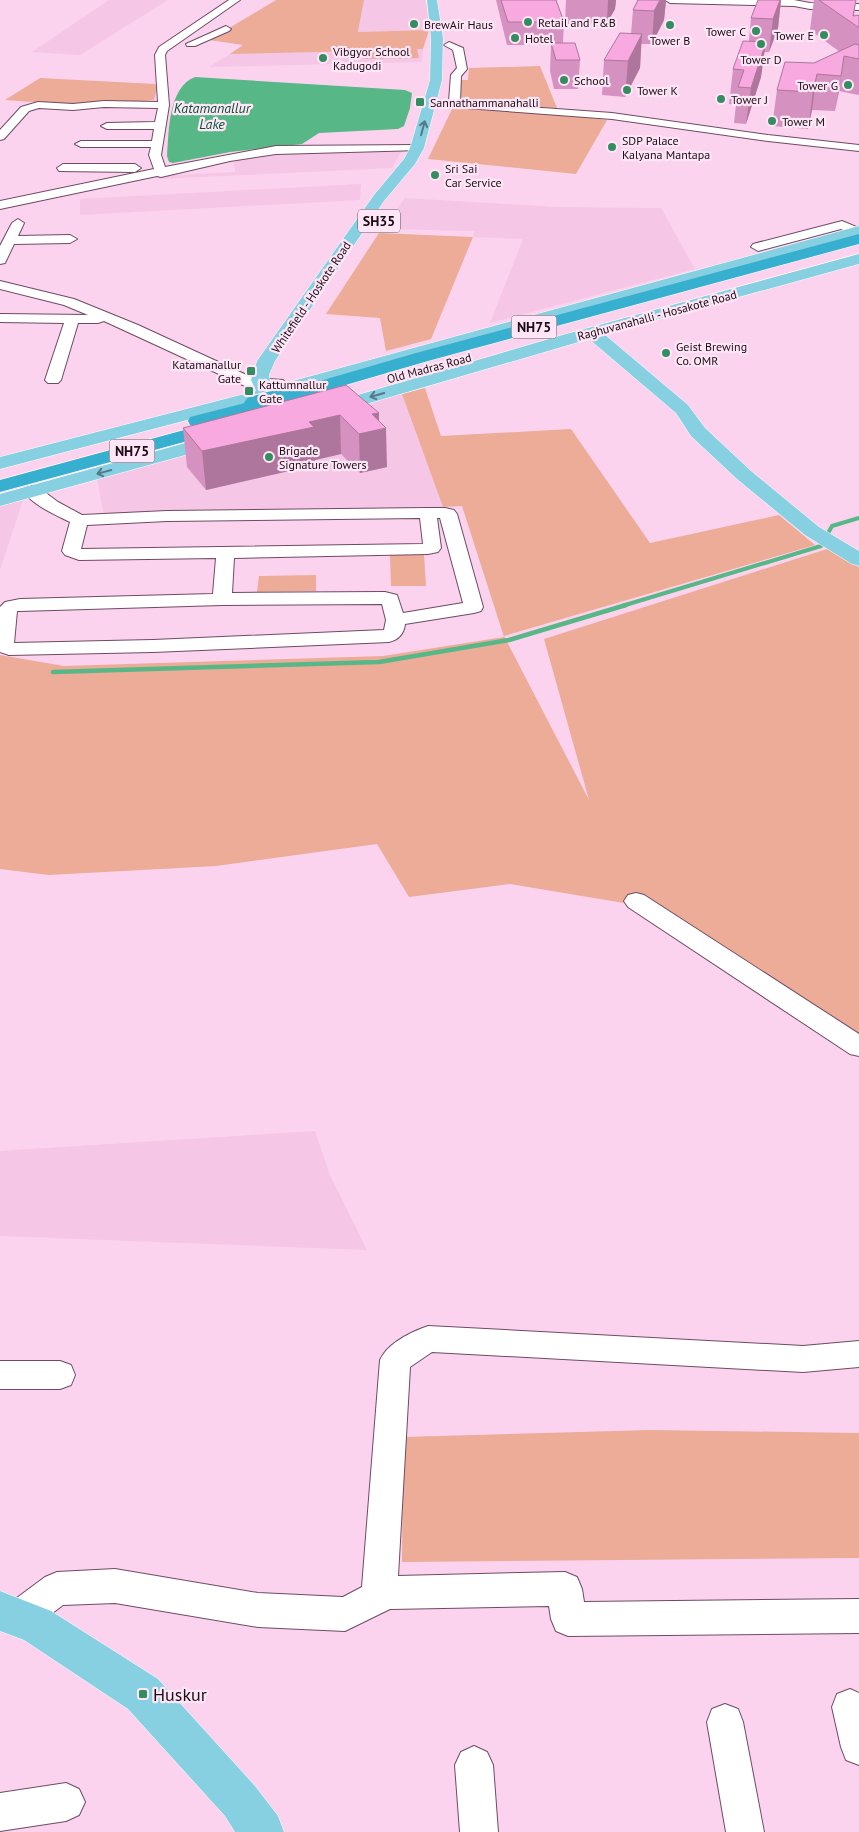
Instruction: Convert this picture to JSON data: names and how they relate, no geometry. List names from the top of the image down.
{
  "streets": {
    "highway": ["NH75", "Old Madras Road"],
    "main road": ["SH35", "Whitefield - Hoskote Road", "Raghuvanahalli - Hosakote Road"]
  },
  "crossings": [
    ["Whitefield - Hoskote Road", "Raghuvanahalli - Hosakote Road"],
    ["Whitefield - Hoskote Road", "NH75"],
    ["Whitefield - Hoskote Road", "Old Madras Road"],
    ["Raghuvanahalli - Hosakote Road", "NH75"],
    ["Raghuvanahalli - Hosakote Road", "Old Madras Road"],
    ["NH75", "Old Madras Road"]
  ],
  "one_way": ["Raghuvanahalli - Hosakote Road"],
  "water": ["Katamanallur Lake"],
  "places": {
    "other": [
      "Retail and F&B",
      "BrewAir Haus",
      "Tower B",
      "Tower C",
      "Tower E",
      "Hotel",
      "Tower D",
      "Vibgyor School Kadugodi",
      "School",
      "Tower G",
      "Tower K",
      "Tower J",
      "Tower M",
      "SDP Palace Kalyana Mantapa",
      "Sri Sai Car Service",
      "Geist Brewing Co. OMR",
      "Brigade Signature Towers"
    ],
    "transit": [
      "Sannathammanahalli",
      "Katamanallur Gate",
      "Kattumnallur Gate",
      "Huskur"
    ]
  }
}
